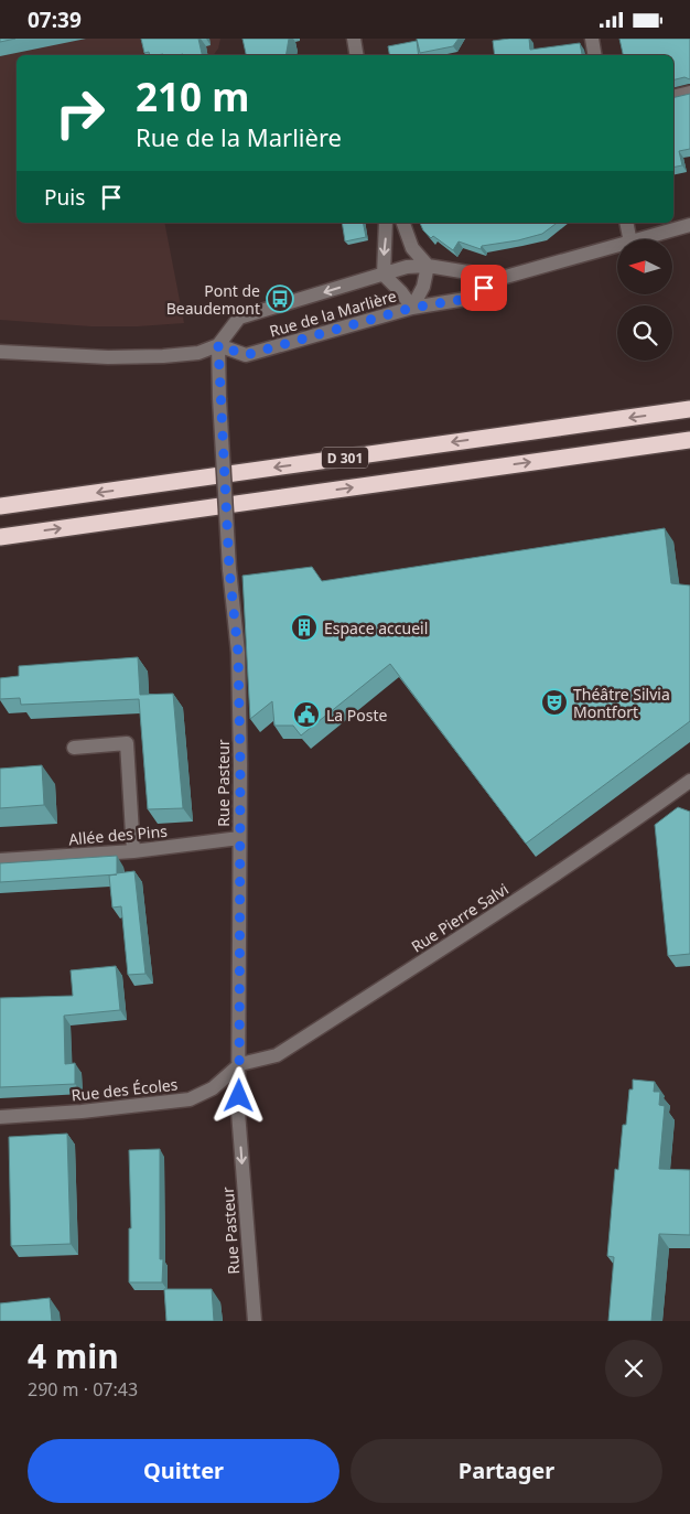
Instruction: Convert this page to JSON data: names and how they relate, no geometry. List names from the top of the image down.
{
  "streets": {
    "highway": ["D 301"],
    "street": [
      "Rue de la Marlière",
      "Rue Pasteur",
      "Allée des Pins",
      "Rue Pierre Salvi",
      "Rue des Écoles"
    ]
  },
  "crossings": [
    ["Rue de la Marlière", "Rue Pasteur"],
    ["Rue Pasteur", "Allée des Pins"],
    ["Rue Pasteur", "Rue Pierre Salvi"],
    ["Rue Pasteur", "Rue des Écoles"],
    ["Rue Pierre Salvi", "Rue des Écoles"]
  ],
  "places": {
    "bus stop": ["Pont de Beaudemont"],
    "building": ["Espace accueil"],
    "theatre": ["Théâtre Silvia Montfort"],
    "public building": ["La Poste"]
  },
  "north": "left",
  "page": {
    "status": "07:39",
    "turn": ["210 m", "Rue de la Marlière"],
    "then": "Puis",
    "heading": ["4 min", "290 m · 07:43"],
    "buttons": ["Quitter", "Partager"]
  }
}
